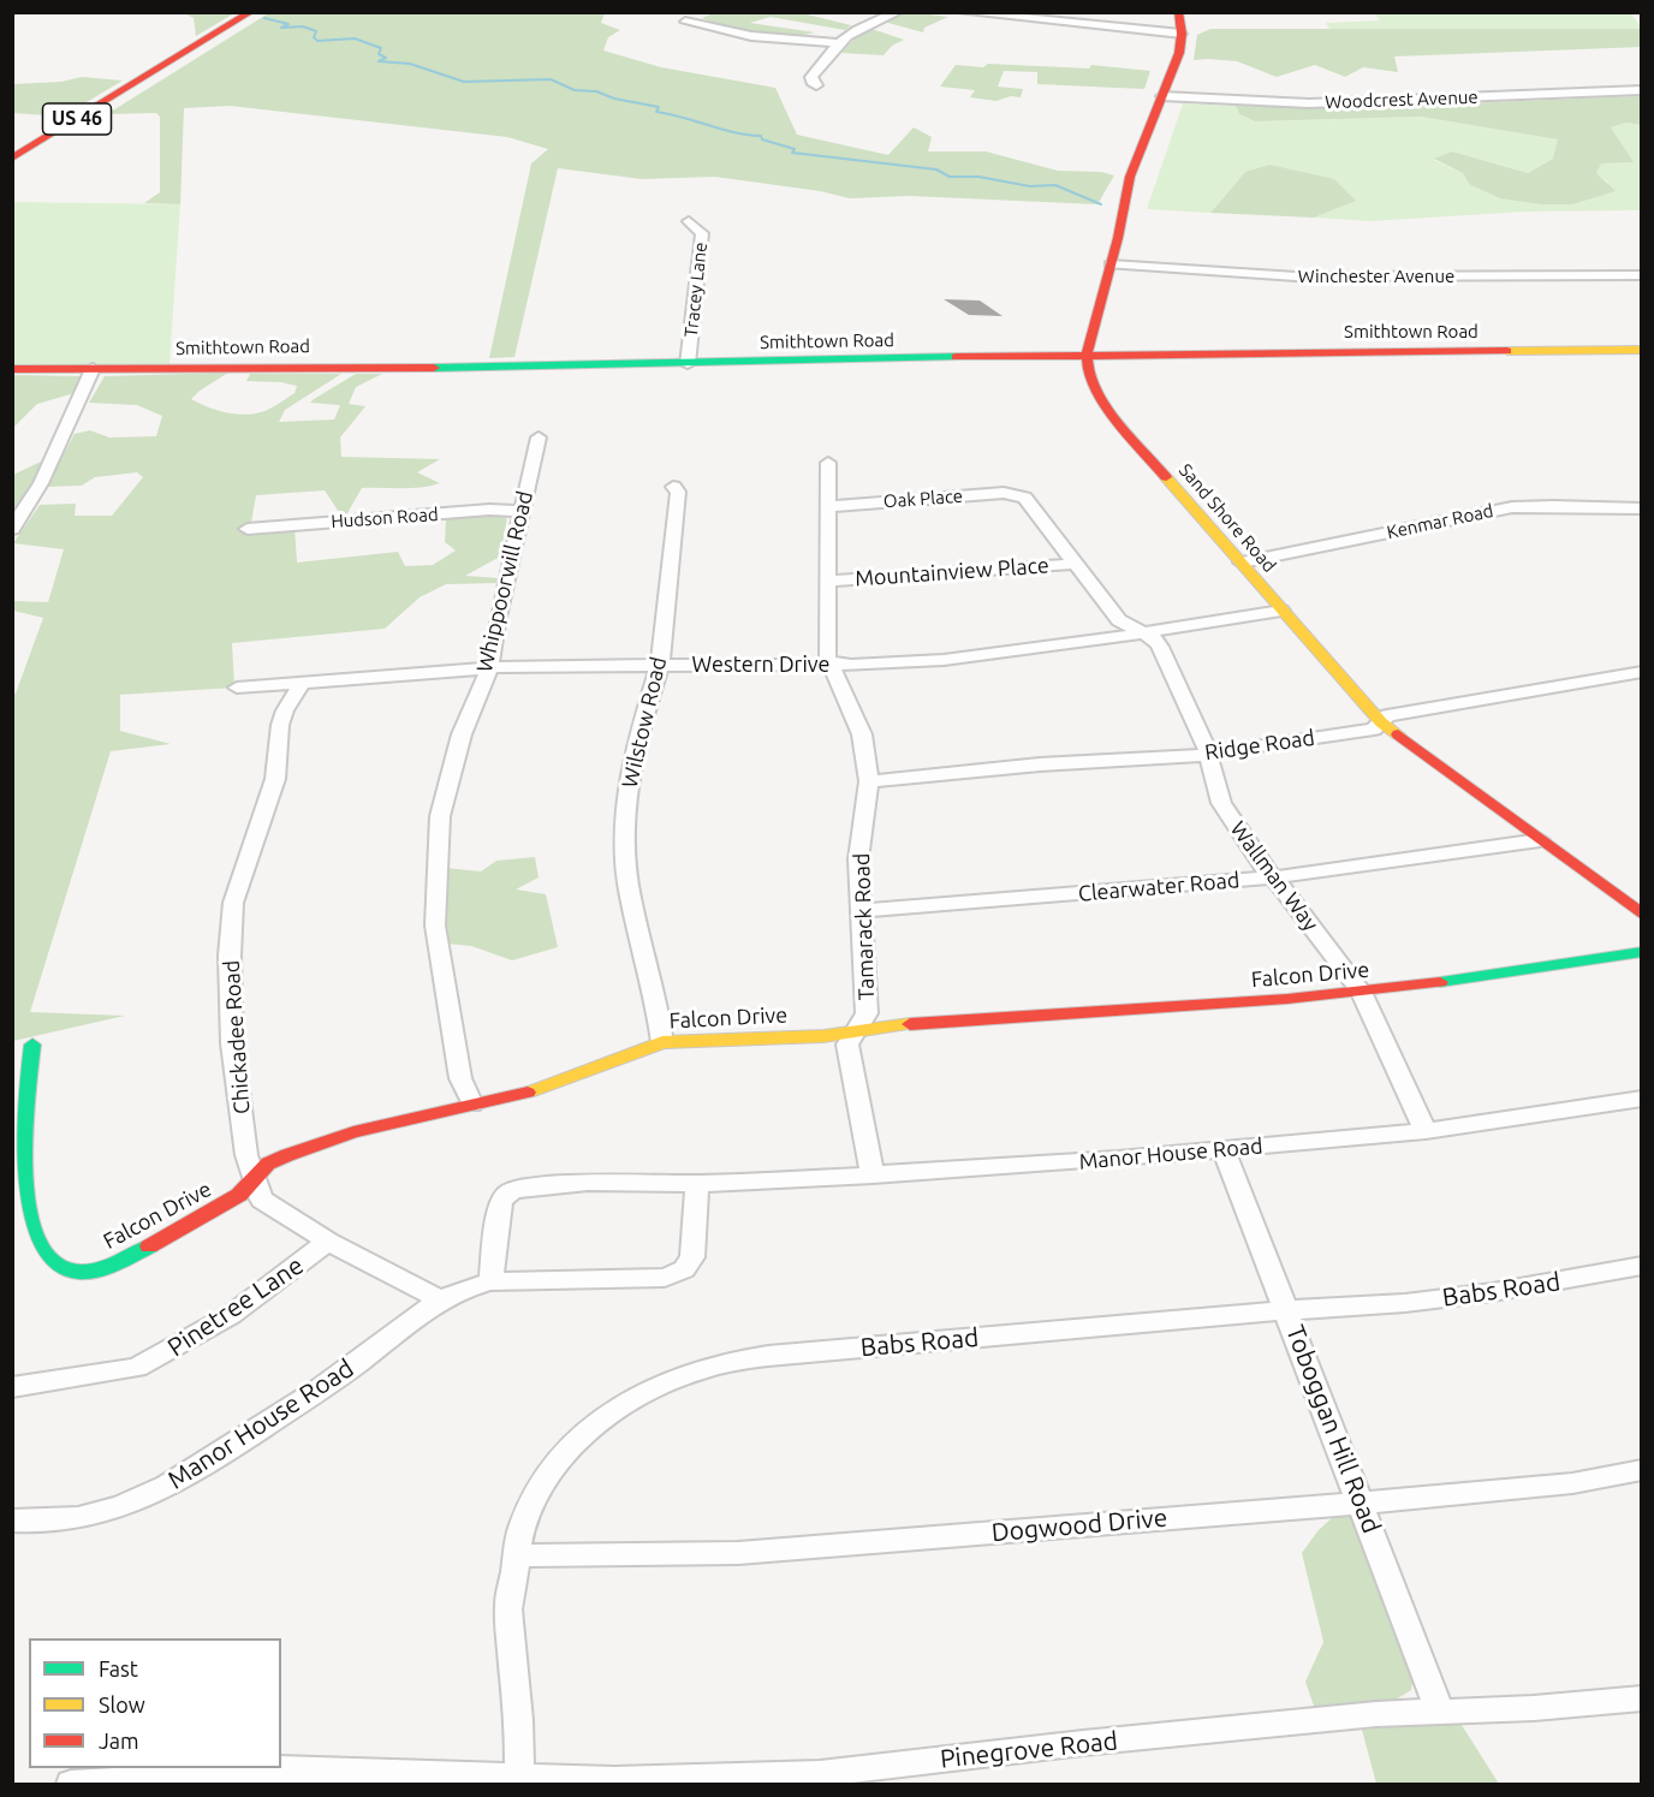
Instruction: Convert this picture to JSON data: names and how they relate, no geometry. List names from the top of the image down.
{
  "streets": {
    "street": [
      "Woodcrest Avenue",
      "US 46",
      "Winchester Avenue",
      "Tracey Lane",
      "Smithtown Road",
      "Oak Place",
      "Hudson Road",
      "Sand Shore Road",
      "Kenmar Road",
      "Mountainview Place",
      "Whippoorwill Road",
      "Western Drive",
      "Wilstow Road",
      "Ridge Road",
      "Wallman Way",
      "Clearwater Road",
      "Tamarack Road",
      "Falcon Drive",
      "Chickadee Road",
      "Manor House Road",
      "Babs Road",
      "Pinetree Lane",
      "Toboggan Hill Road",
      "Dogwood Drive",
      "Pinegrove Road"
    ]
  },
  "crossings": [
    ["Tracey Lane", "Smithtown Road"],
    ["Smithtown Road", "Sand Shore Road"],
    ["Oak Place", "Wallman Way"],
    ["Oak Place", "Tamarack Road"],
    ["Hudson Road", "Whippoorwill Road"],
    ["Sand Shore Road", "Kenmar Road"],
    ["Sand Shore Road", "Western Drive"],
    ["Sand Shore Road", "Ridge Road"],
    ["Sand Shore Road", "Clearwater Road"],
    ["Mountainview Place", "Wallman Way"],
    ["Mountainview Place", "Tamarack Road"],
    ["Whippoorwill Road", "Western Drive"],
    ["Whippoorwill Road", "Falcon Drive"],
    ["Western Drive", "Wilstow Road"],
    ["Western Drive", "Wallman Way"],
    ["Western Drive", "Tamarack Road"],
    ["Western Drive", "Chickadee Road"],
    ["Wilstow Road", "Falcon Drive"],
    ["Ridge Road", "Wallman Way"],
    ["Ridge Road", "Tamarack Road"],
    ["Wallman Way", "Clearwater Road"],
    ["Wallman Way", "Falcon Drive"],
    ["Wallman Way", "Manor House Road"],
    ["Clearwater Road", "Tamarack Road"],
    ["Tamarack Road", "Falcon Drive"],
    ["Tamarack Road", "Manor House Road"],
    ["Falcon Drive", "Chickadee Road"],
    ["Chickadee Road", "Manor House Road"],
    ["Chickadee Road", "Pinetree Lane"],
    ["Manor House Road", "Toboggan Hill Road"],
    ["Babs Road", "Toboggan Hill Road"],
    ["Babs Road", "Dogwood Drive"],
    ["Babs Road", "Pinegrove Road"],
    ["Toboggan Hill Road", "Dogwood Drive"],
    ["Toboggan Hill Road", "Pinegrove Road"]
  ],
  "legend": ["Fast", "Slow", "Jam"]
}
